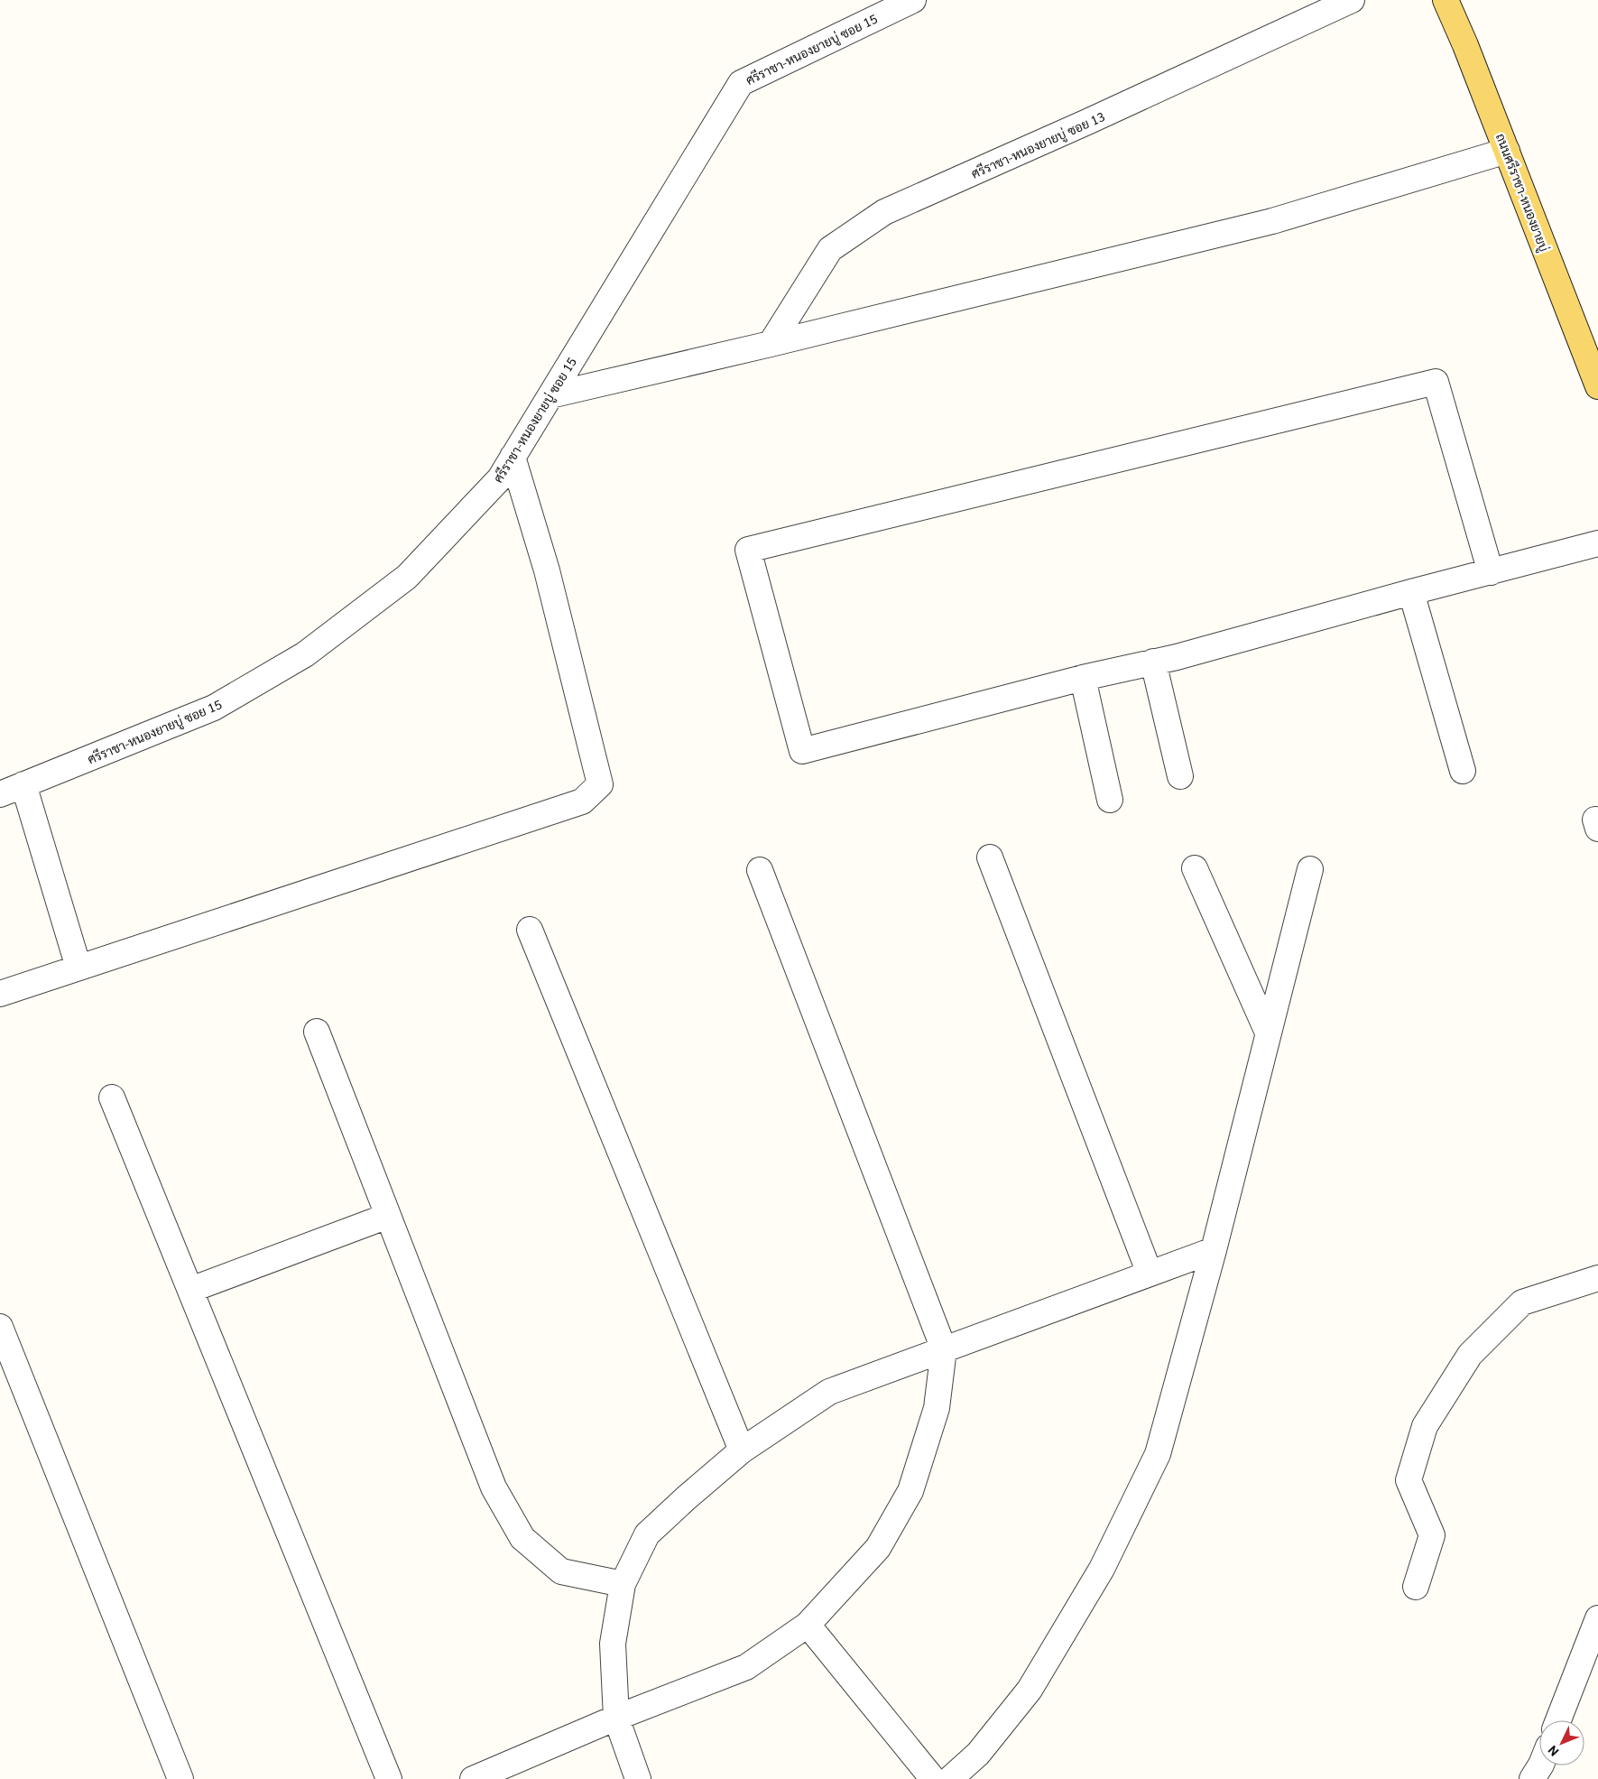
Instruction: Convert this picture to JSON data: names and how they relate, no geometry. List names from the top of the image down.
{
  "streets": {
    "main road": ["ถนนศรีราชา-หนองยายบู่"],
    "street": ["ศรีราชา-หนองยายบู่ ซอย 15", "ศรีราชา-หนองยายบู่ ซอย 13"]
  },
  "north": "bottom left"
}
